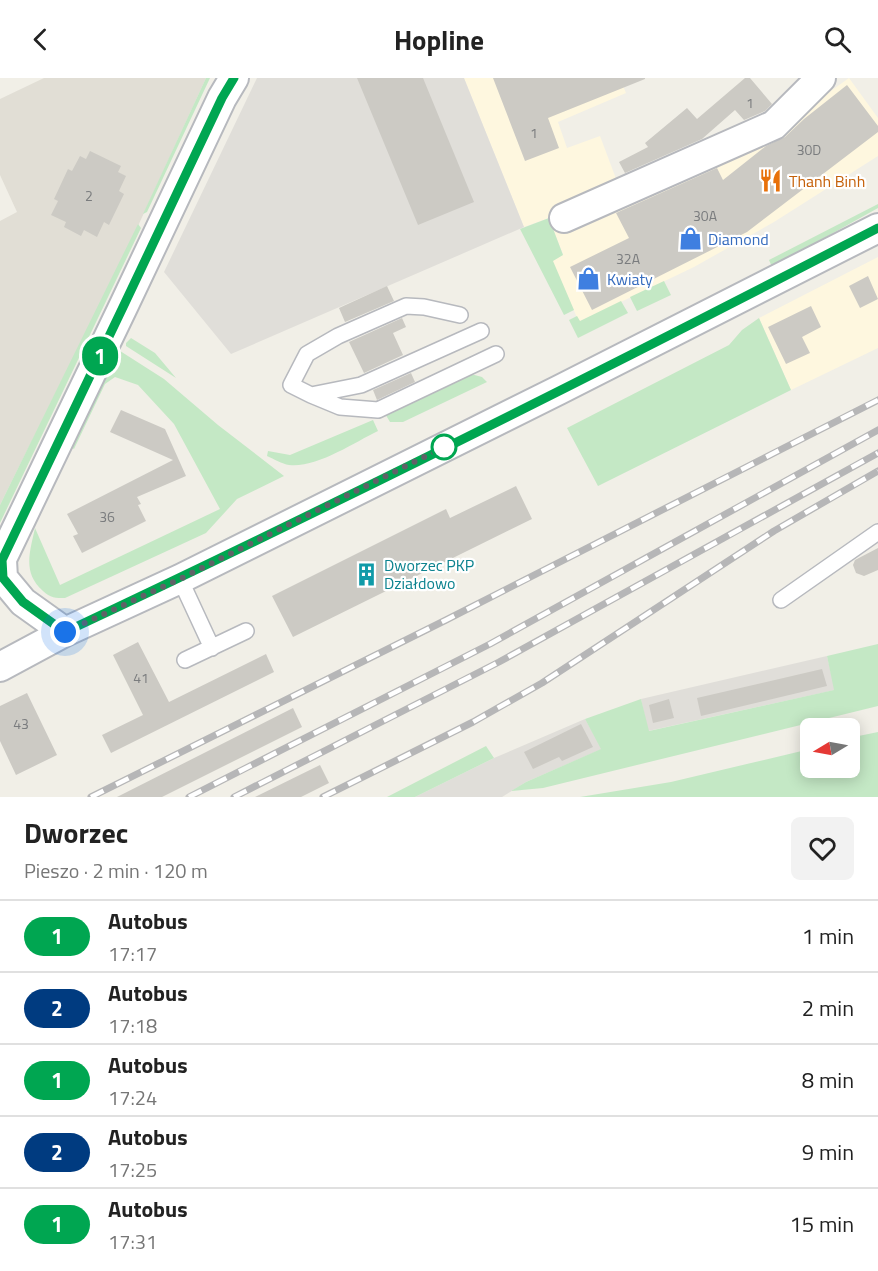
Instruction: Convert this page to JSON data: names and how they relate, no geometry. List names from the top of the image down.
{
  "places": {
    "restaurant": ["Thanh Binh"],
    "shop": ["Diamond", "Kwiaty"],
    "building": ["Dworzec PKP Działdowo"]
  },
  "lines": ["bus line 1"],
  "house_numbers": [
    "1",
    "1",
    "30D",
    "2",
    "30A",
    "32A",
    "36",
    "41",
    "43"
  ],
  "north": "left",
  "page": {
    "header": "Hopline",
    "on_map": "1",
    "heading": ["Dworzec", "Pieszo · 2 min · 120 m"],
    "list": [
      {
        "mark": "1",
        "name": "Autobus",
        "note": "17:17",
        "value": "1 min"
      },
      {
        "mark": "2",
        "name": "Autobus",
        "note": "17:18",
        "value": "2 min"
      },
      {
        "mark": "1",
        "name": "Autobus",
        "note": "17:24",
        "value": "8 min"
      },
      {
        "mark": "2",
        "name": "Autobus",
        "note": "17:25",
        "value": "9 min"
      },
      {
        "mark": "1",
        "name": "Autobus",
        "note": "17:31",
        "value": "15 min"
      }
    ]
  }
}
